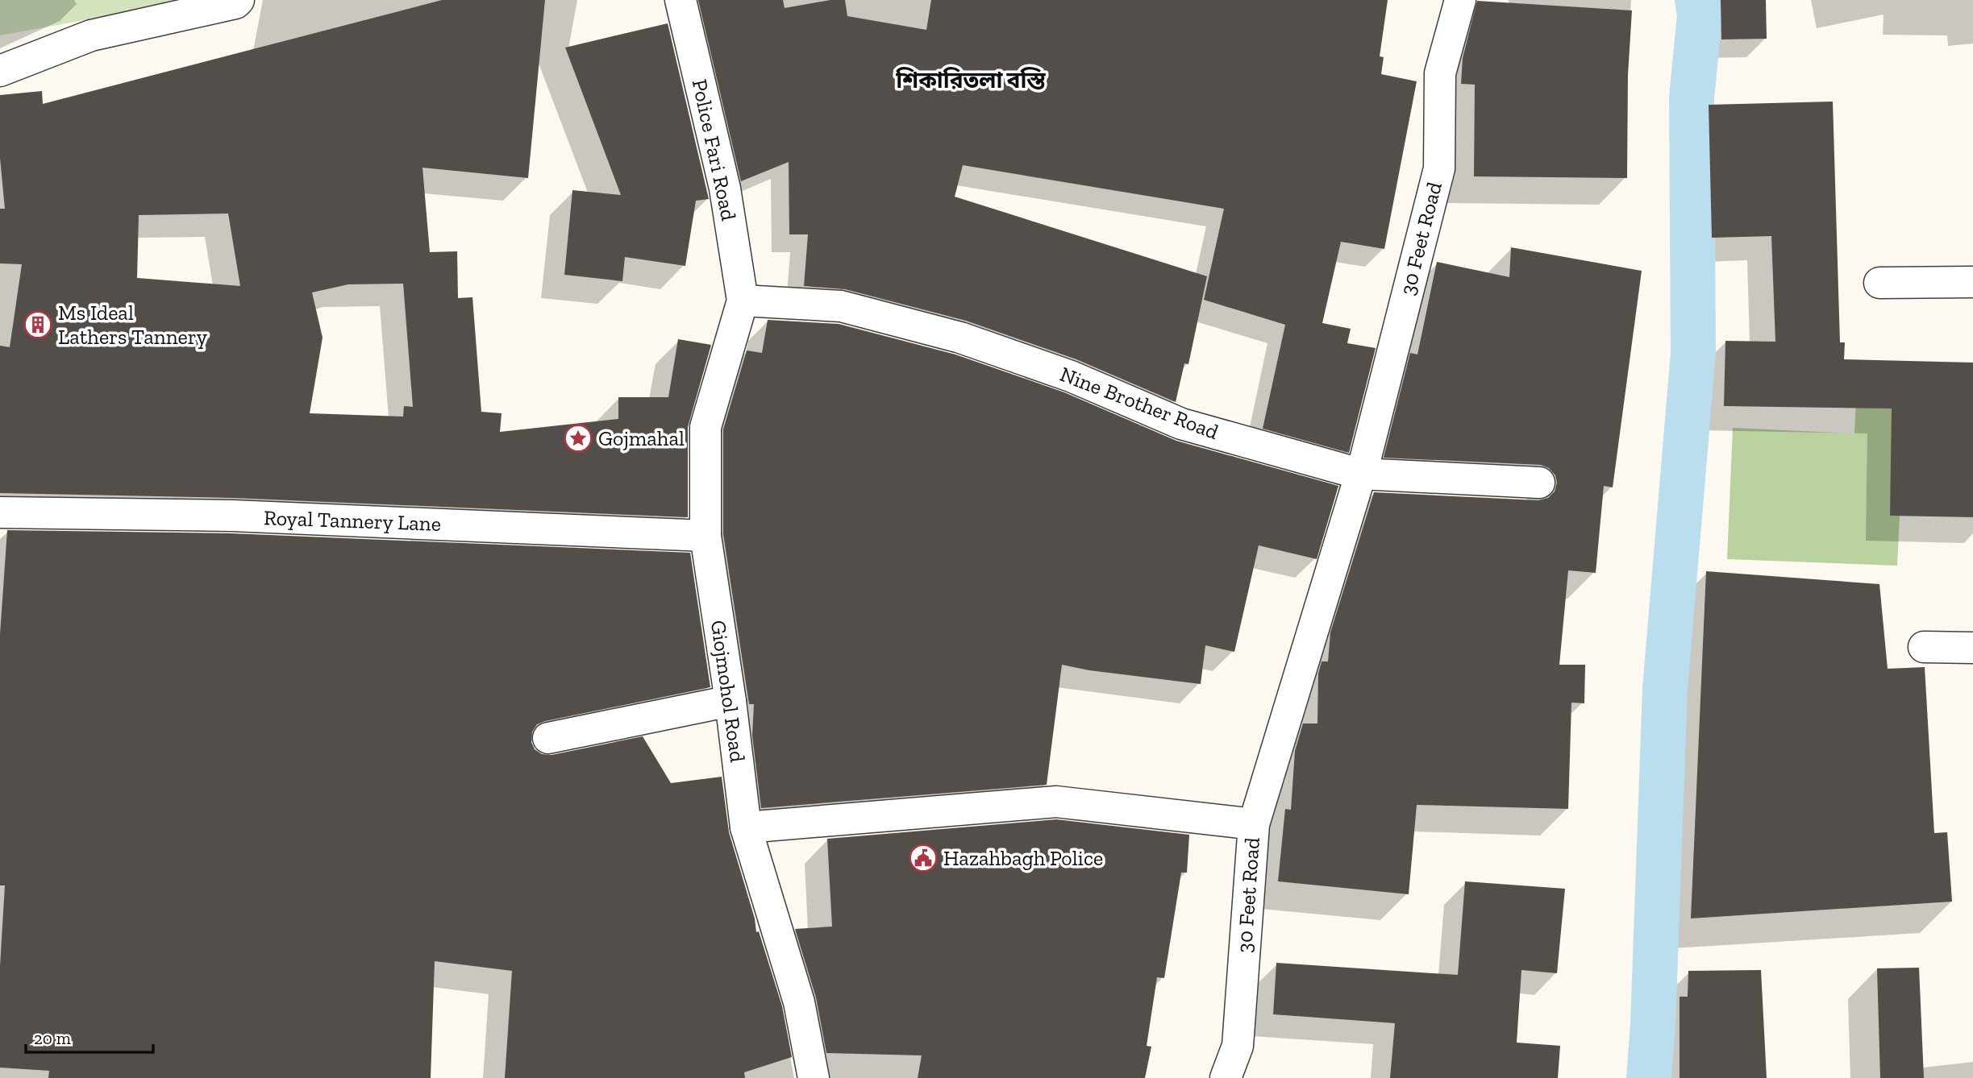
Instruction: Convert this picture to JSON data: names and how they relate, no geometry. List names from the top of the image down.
{
  "streets": {
    "street": [
      "Police Fari Road",
      "30 Feet Road",
      "Nine Brother Road",
      "Royal Tannery Lane",
      "Giojmohol Road"
    ]
  },
  "crossings": [
    ["Police Fari Road", "Nine Brother Road"],
    ["Police Fari Road", "Giojmohol Road"],
    ["30 Feet Road", "Nine Brother Road"],
    ["Nine Brother Road", "Giojmohol Road"],
    ["Royal Tannery Lane", "Giojmohol Road"]
  ],
  "districts": ["শিকারিতলা বস্তি"],
  "places": {
    "building": ["Ms Ideal Lathers Tannery"],
    "place": ["Gojmahal"],
    "public building": ["Hazahbagh Police"]
  },
  "scale_bar": "20 m"
}
